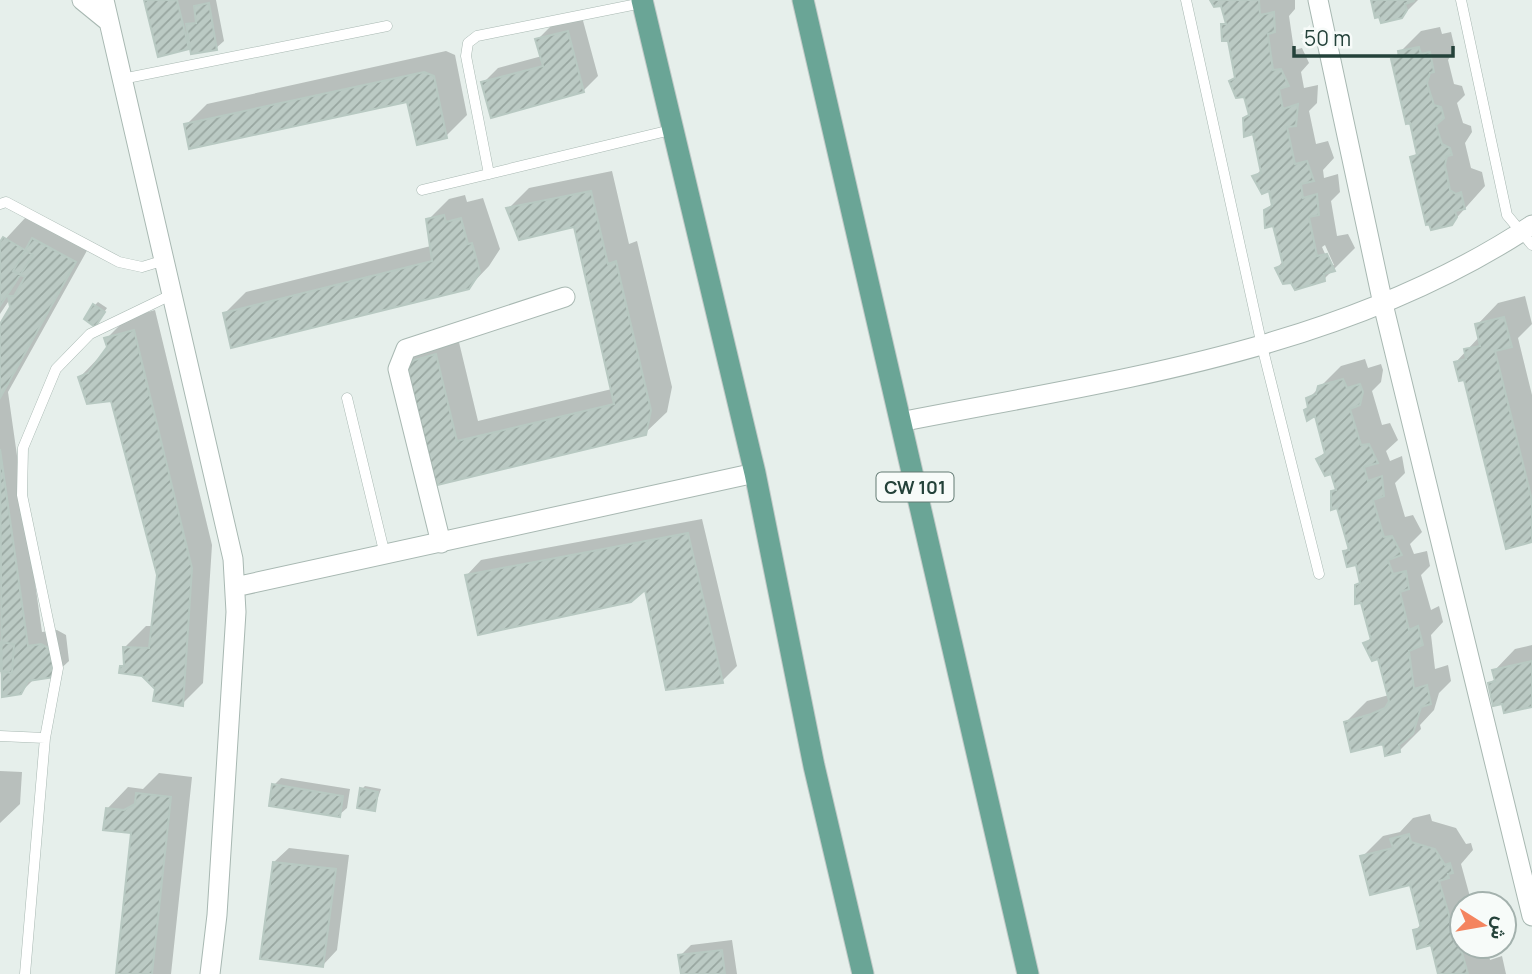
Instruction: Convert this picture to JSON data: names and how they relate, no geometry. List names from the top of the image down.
{
  "streets": {
    "main road": ["CW 101"]
  },
  "scale_bar": "50 m",
  "north": "right"
}
